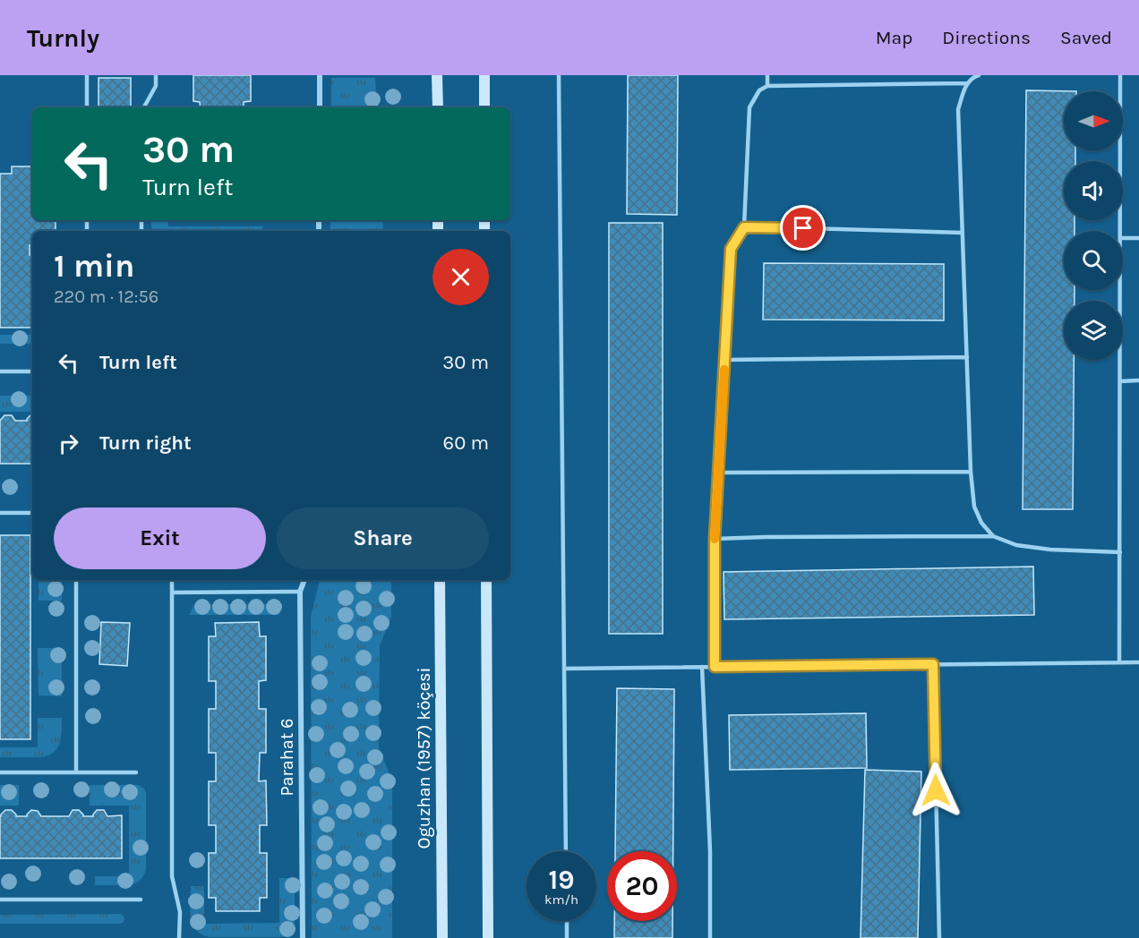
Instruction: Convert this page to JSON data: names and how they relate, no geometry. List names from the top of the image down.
{
  "streets": {
    "main road": ["Oguzhan (1957) köçesi"],
    "street": ["Parahat 6"]
  },
  "north": "right",
  "page": {
    "header": "Turnly",
    "nav": ["Map", "Directions", "Saved"],
    "turn": ["30 m", "Turn left"],
    "heading": ["1 min", "220 m · 12:56"],
    "list": [
      {
        "name": "Turn left",
        "value": "30 m"
      },
      {
        "name": "Turn right",
        "value": "60 m"
      }
    ],
    "buttons": ["Exit", "Share"],
    "speed": "19 km/h",
    "limit": "20"
  }
}
